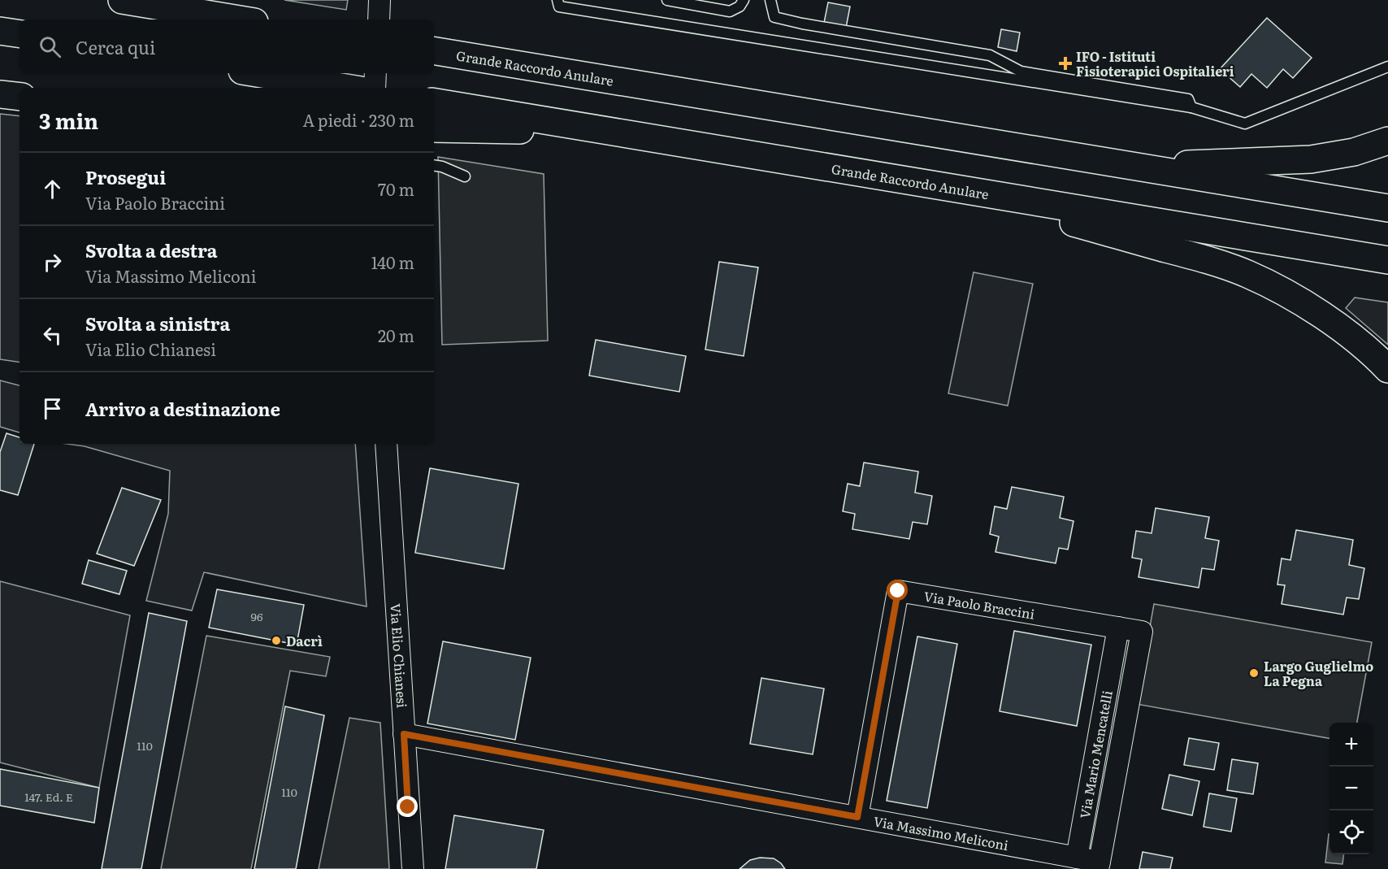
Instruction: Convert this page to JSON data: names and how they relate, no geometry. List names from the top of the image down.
{
  "streets": {
    "highway": ["Grande Raccordo Anulare"],
    "street": [
      "Via Paolo Braccini",
      "Via Elio Chianesi",
      "Via Mario Mencatelli",
      "Via Massimo Meliconi"
    ]
  },
  "crossings": [
    ["Via Paolo Braccini", "Via Mario Mencatelli"],
    ["Via Paolo Braccini", "Via Massimo Meliconi"],
    ["Via Elio Chianesi", "Via Massimo Meliconi"],
    ["Via Mario Mencatelli", "Via Massimo Meliconi"]
  ],
  "places": {
    "health": ["IFO - Istituti Fisioterapici Ospitalieri"],
    "other": ["Dacrì", "Largo Guglielmo La Pegna"]
  },
  "house_numbers": [
    "96",
    "110",
    "110",
    "147. Ed. E"
  ],
  "page": {
    "search": "Cerca qui",
    "heading": ["3 min", "A piedi · 230 m"],
    "list": [
      ["Prosegui", "Via Paolo Braccini", "70 m"],
      ["Svolta a destra", "Via Massimo Meliconi", "140 m"],
      ["Svolta a sinistra", "Via Elio Chianesi", "20 m"],
      "Arrivo a destinazione"
    ],
    "map_buttons": ["+", "−"]
  }
}
